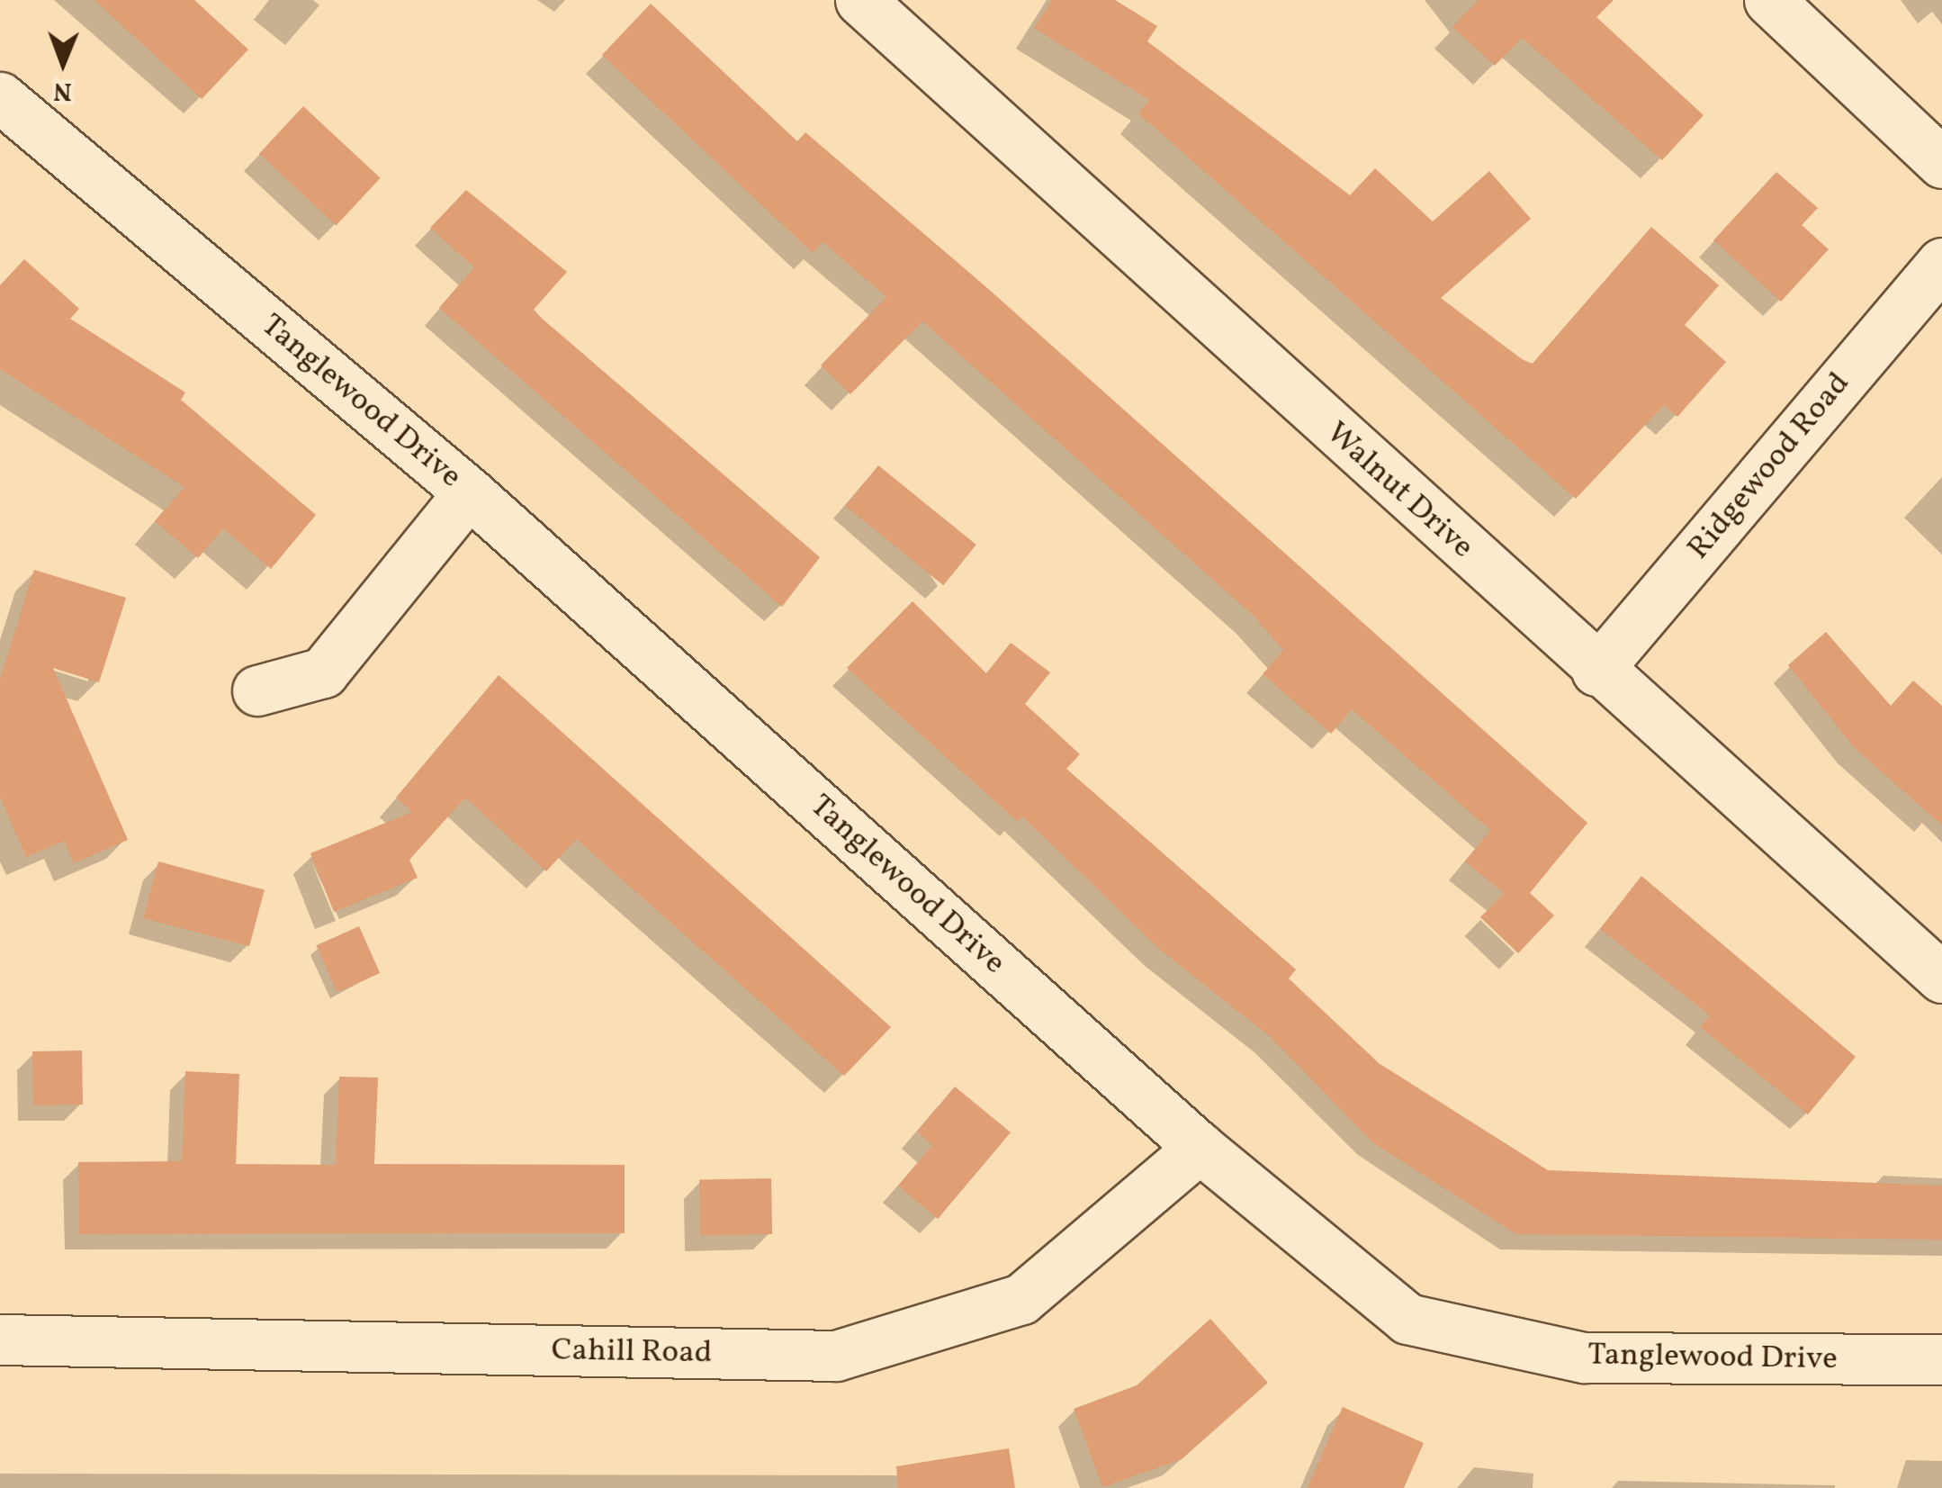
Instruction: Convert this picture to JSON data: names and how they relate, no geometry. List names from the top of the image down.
{
  "streets": {
    "street": [
      "Tanglewood Drive",
      "Ridgewood Road",
      "Walnut Drive",
      "Cahill Road"
    ]
  },
  "crossings": [
    ["Tanglewood Drive", "Cahill Road"],
    ["Ridgewood Road", "Walnut Drive"]
  ],
  "north": "bottom"
}
